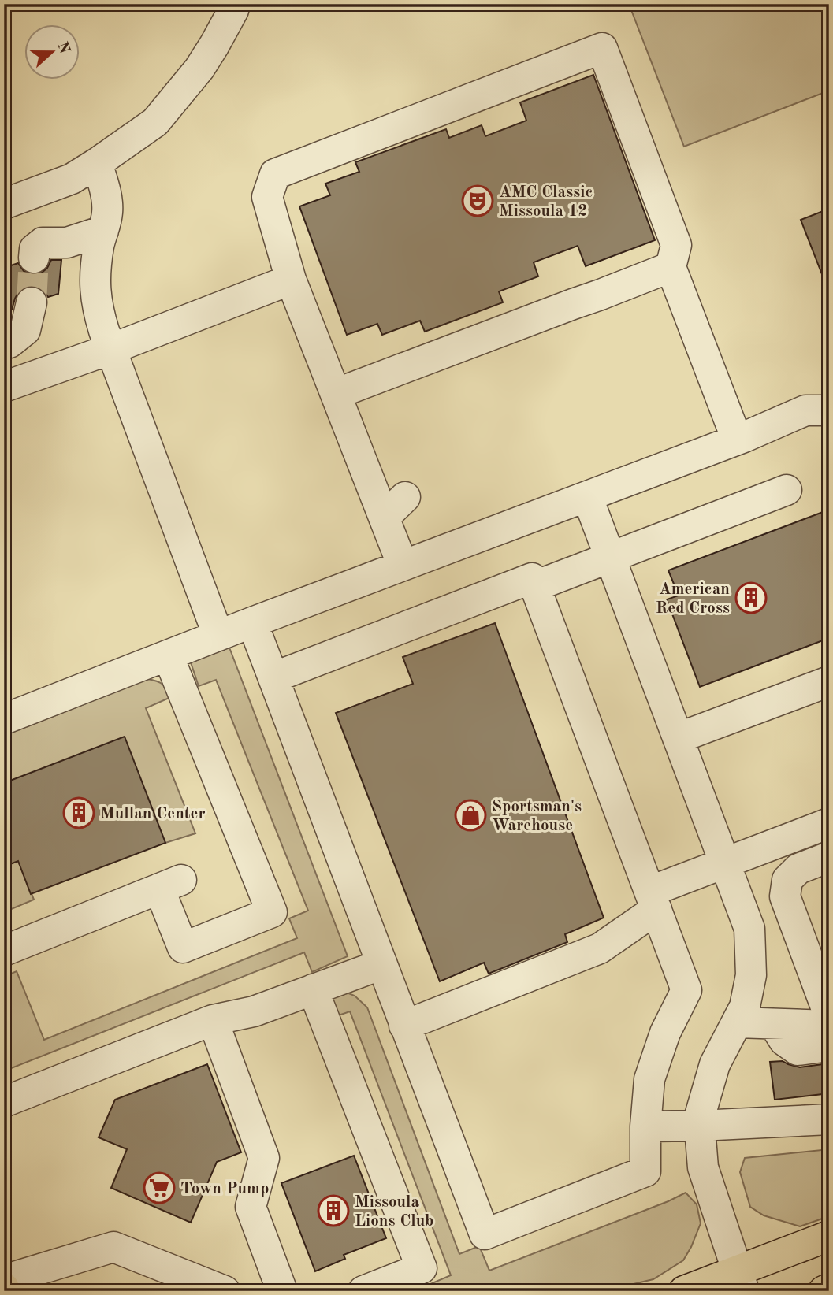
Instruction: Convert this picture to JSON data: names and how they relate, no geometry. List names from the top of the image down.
{
  "places": {
    "theatre": ["AMC Classic Missoula 12"],
    "building": ["American Red Cross", "Mullan Center", "Missoula Lions Club"],
    "shop": ["Sportsman's Warehouse"],
    "supermarket": ["Town Pump"]
  },
  "north": "right"
}
